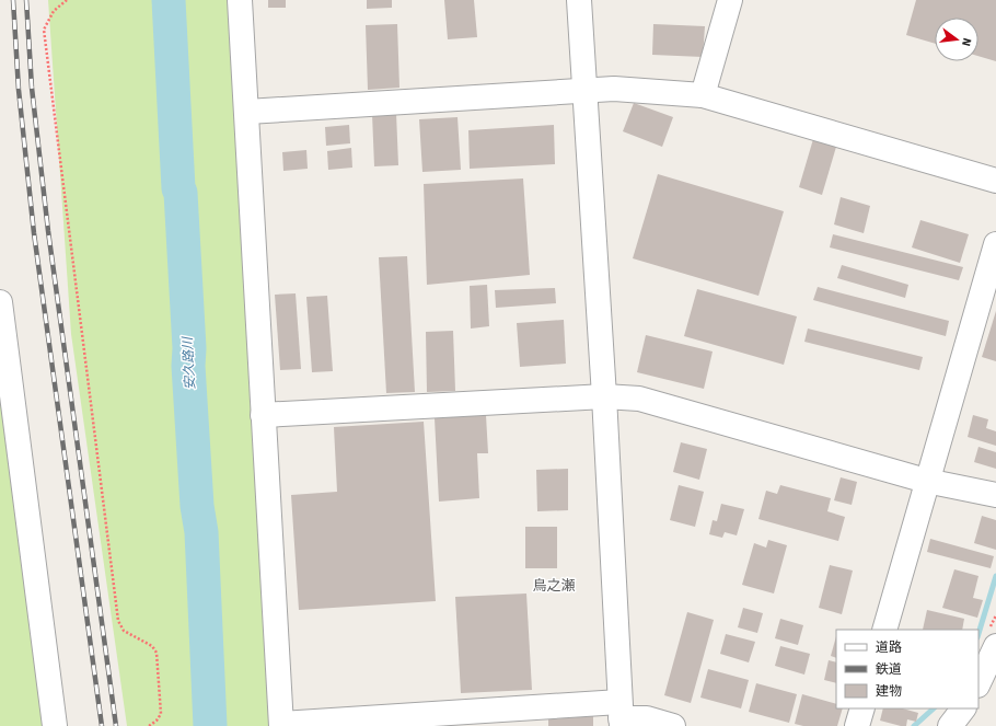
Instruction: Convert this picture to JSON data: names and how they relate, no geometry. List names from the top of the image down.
{
  "districts": ["鳥之瀬"],
  "water": ["安久路川"],
  "legend": ["道路", "鉄道", "建物"],
  "north": "right"
}
